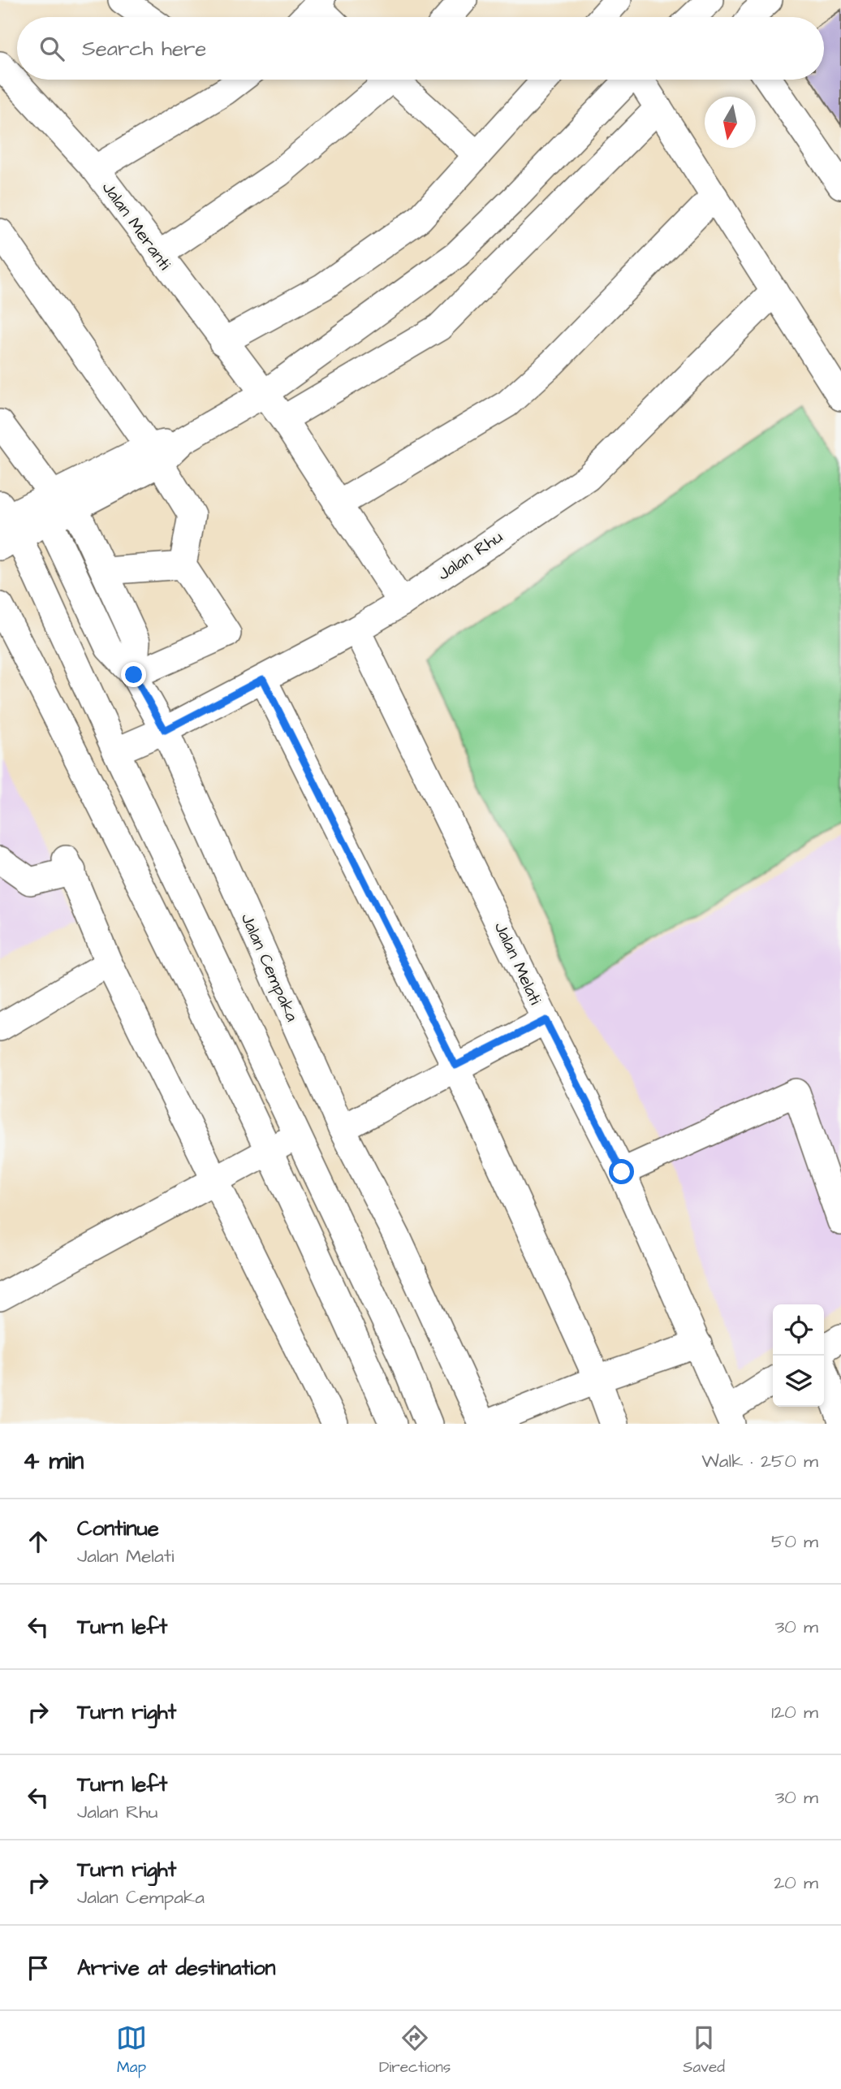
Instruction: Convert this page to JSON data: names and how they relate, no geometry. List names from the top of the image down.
{
  "streets": {
    "street": [
      "Jalan Meranti",
      "Jalan Rhu",
      "Jalan Melati",
      "Jalan Cempaka"
    ]
  },
  "crossings": [
    ["Jalan Meranti", "Jalan Rhu"],
    ["Jalan Rhu", "Jalan Melati"],
    ["Jalan Rhu", "Jalan Cempaka"]
  ],
  "north": "bottom",
  "page": {
    "search": "Search here",
    "heading": ["4 min", "Walk · 250 m"],
    "list": [
      ["Continue", "Jalan Melati", "50 m"],
      ["Turn left", "30 m"],
      ["Turn right", "120 m"],
      ["Turn left", "Jalan Rhu", "30 m"],
      ["Turn right", "Jalan Cempaka", "20 m"],
      "Arrive at destination"
    ],
    "nav": ["Map", "Directions", "Saved"]
  }
}
